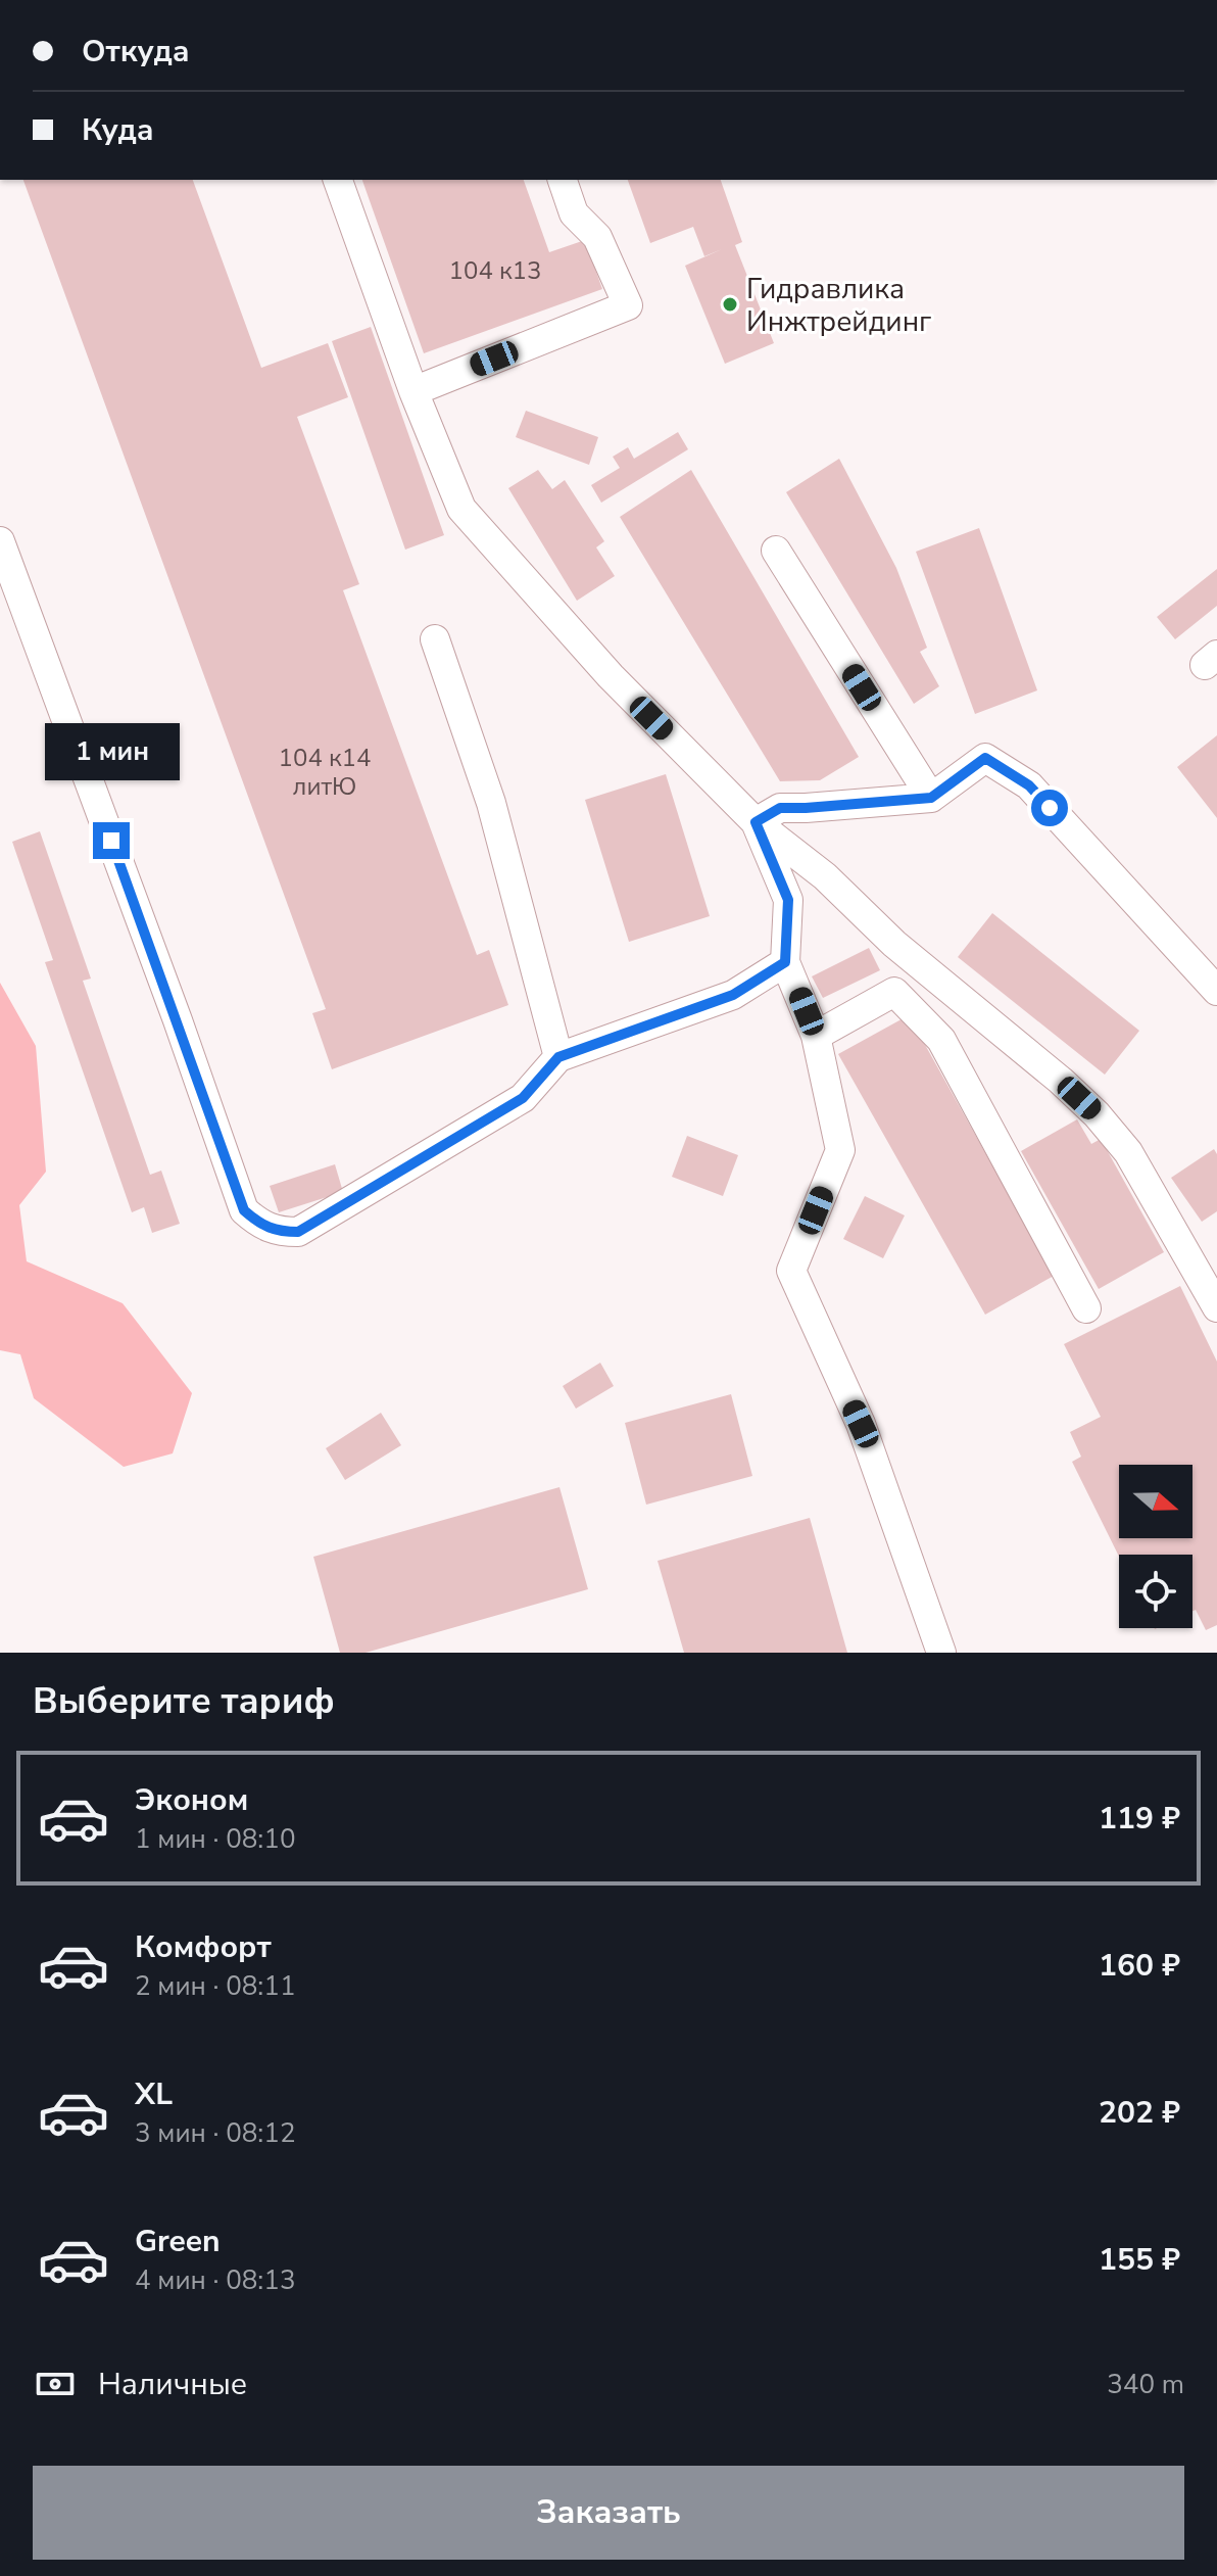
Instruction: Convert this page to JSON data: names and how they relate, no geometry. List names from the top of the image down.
{
  "places": ["Гидравлика Инжтрейдинг"],
  "house_numbers": ["104 к13", "104 к14 литЮ"],
  "north": "right",
  "page": {
    "banner": ["Откуда", "Куда"],
    "bubble": "1 мин",
    "heading": "Выберите тариф",
    "list": [
      {
        "name": "Эконом",
        "note": "1 мин · 08:10",
        "value": "119 ₽"
      },
      {
        "name": "Комфорт",
        "note": "2 мин · 08:11",
        "value": "160 ₽"
      },
      {
        "name": "XL",
        "note": "3 мин · 08:12",
        "value": "202 ₽"
      },
      {
        "name": "Green",
        "note": "4 мин · 08:13",
        "value": "155 ₽"
      }
    ],
    "pay": ["Наличные", "340 m"],
    "buttons": "Заказать"
  }
}
